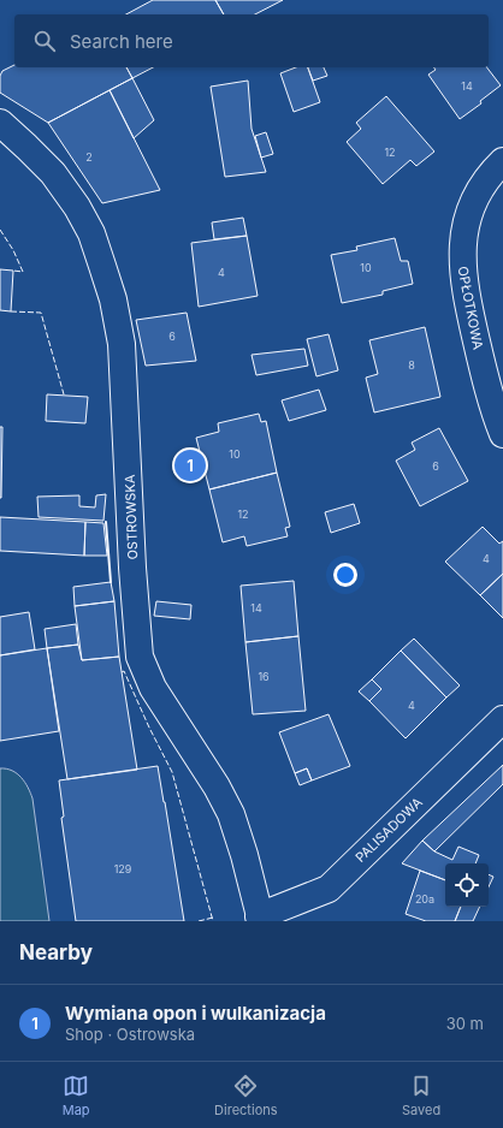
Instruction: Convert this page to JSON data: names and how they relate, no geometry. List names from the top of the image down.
{
  "streets": {
    "street": ["OPŁOTKOWA", "OSTROWSKA", "PALISADOWA"]
  },
  "crossings": [
    ["OSTROWSKA", "PALISADOWA"]
  ],
  "house_numbers": [
    "14",
    "12",
    "2",
    "10",
    "4",
    "6",
    "8",
    "10",
    "6",
    "12",
    "4",
    "14",
    "16",
    "4",
    "129",
    "20a"
  ],
  "page": {
    "search": "Search here",
    "pins": "1",
    "heading": "Nearby",
    "list": [
      {
        "mark": "1",
        "name": "Wymiana opon i wulkanizacja",
        "note": "Shop · Ostrowska",
        "value": "30 m"
      }
    ],
    "nav": ["Map", "Directions", "Saved"]
  }
}
